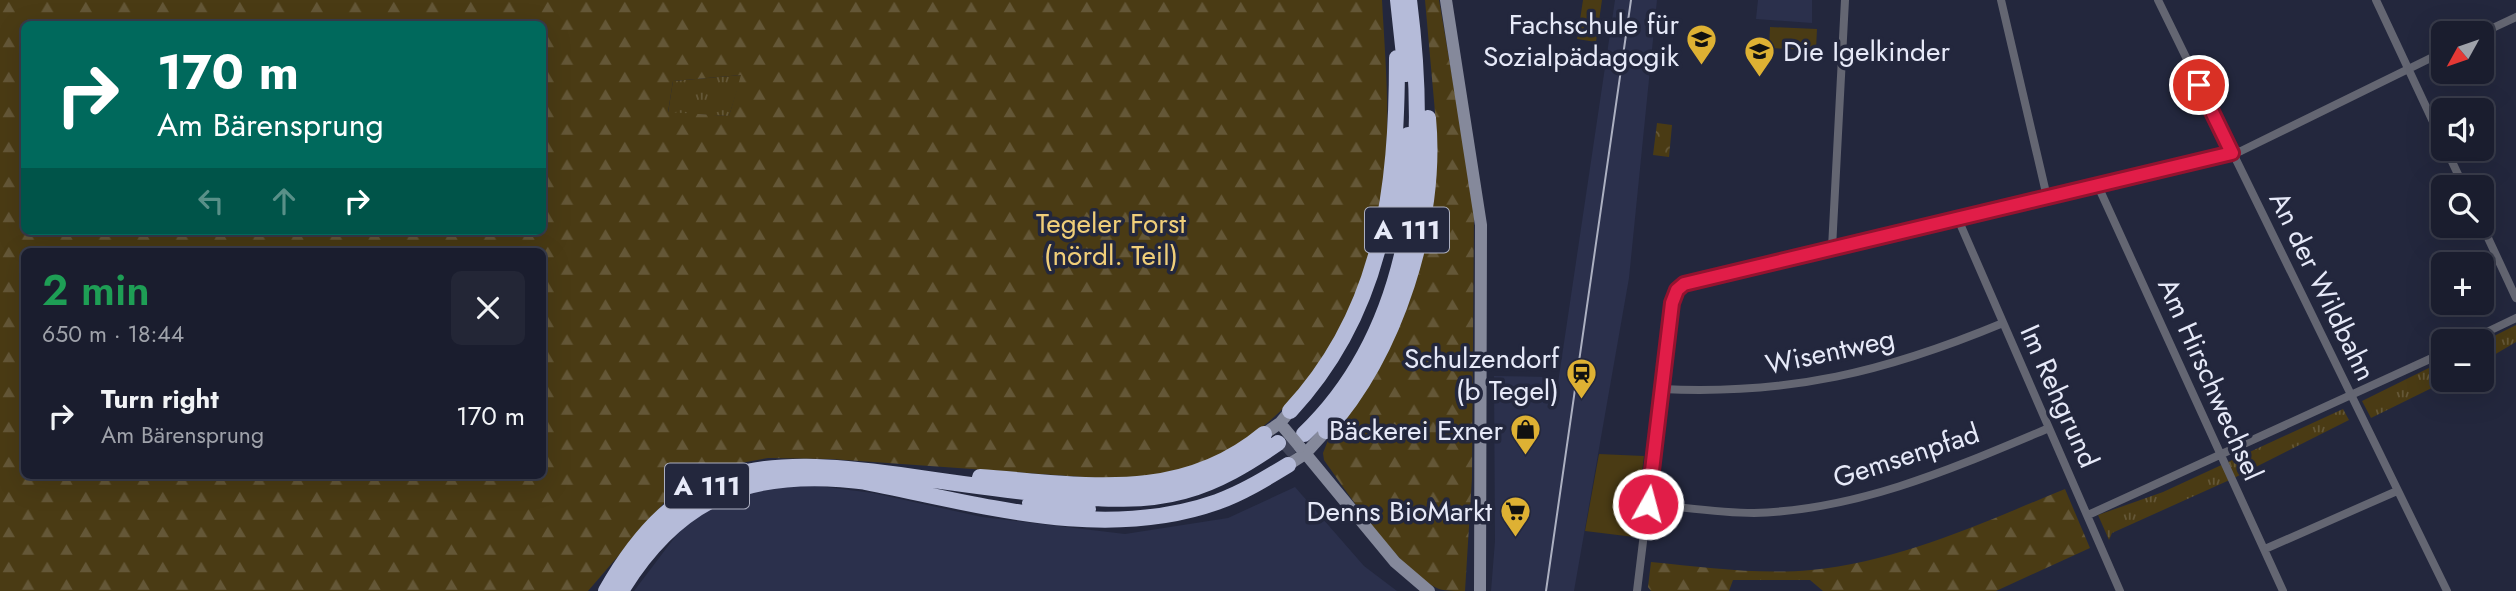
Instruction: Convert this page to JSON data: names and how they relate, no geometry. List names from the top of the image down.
{
  "streets": {
    "highway": ["A 111"],
    "street": [
      "An der Wildbahn",
      "Wisentweg",
      "Am Hirschwechsel",
      "Im Rehgrund",
      "Gemsenpfad"
    ]
  },
  "crossings": [
    ["Wisentweg", "Im Rehgrund"],
    ["Im Rehgrund", "Gemsenpfad"]
  ],
  "parks": ["Tegeler Forst (nördl. Teil)"],
  "places": {
    "school or university": ["Fachschule für Sozialpädagogik", "Die Igelkinder"],
    "station": ["Schulzendorf (b Tegel)"],
    "shop": ["Bäckerei Exner"],
    "supermarket": ["Denns BioMarkt"]
  },
  "north": "bottom left",
  "page": {
    "map_buttons": ["+", "−"],
    "turn": ["170 m", "Am Bärensprung"],
    "heading": ["2 min", "650 m · 18:44"],
    "list": [
      {
        "name": "Turn right",
        "note": "Am Bärensprung",
        "value": "170 m"
      }
    ]
  }
}
